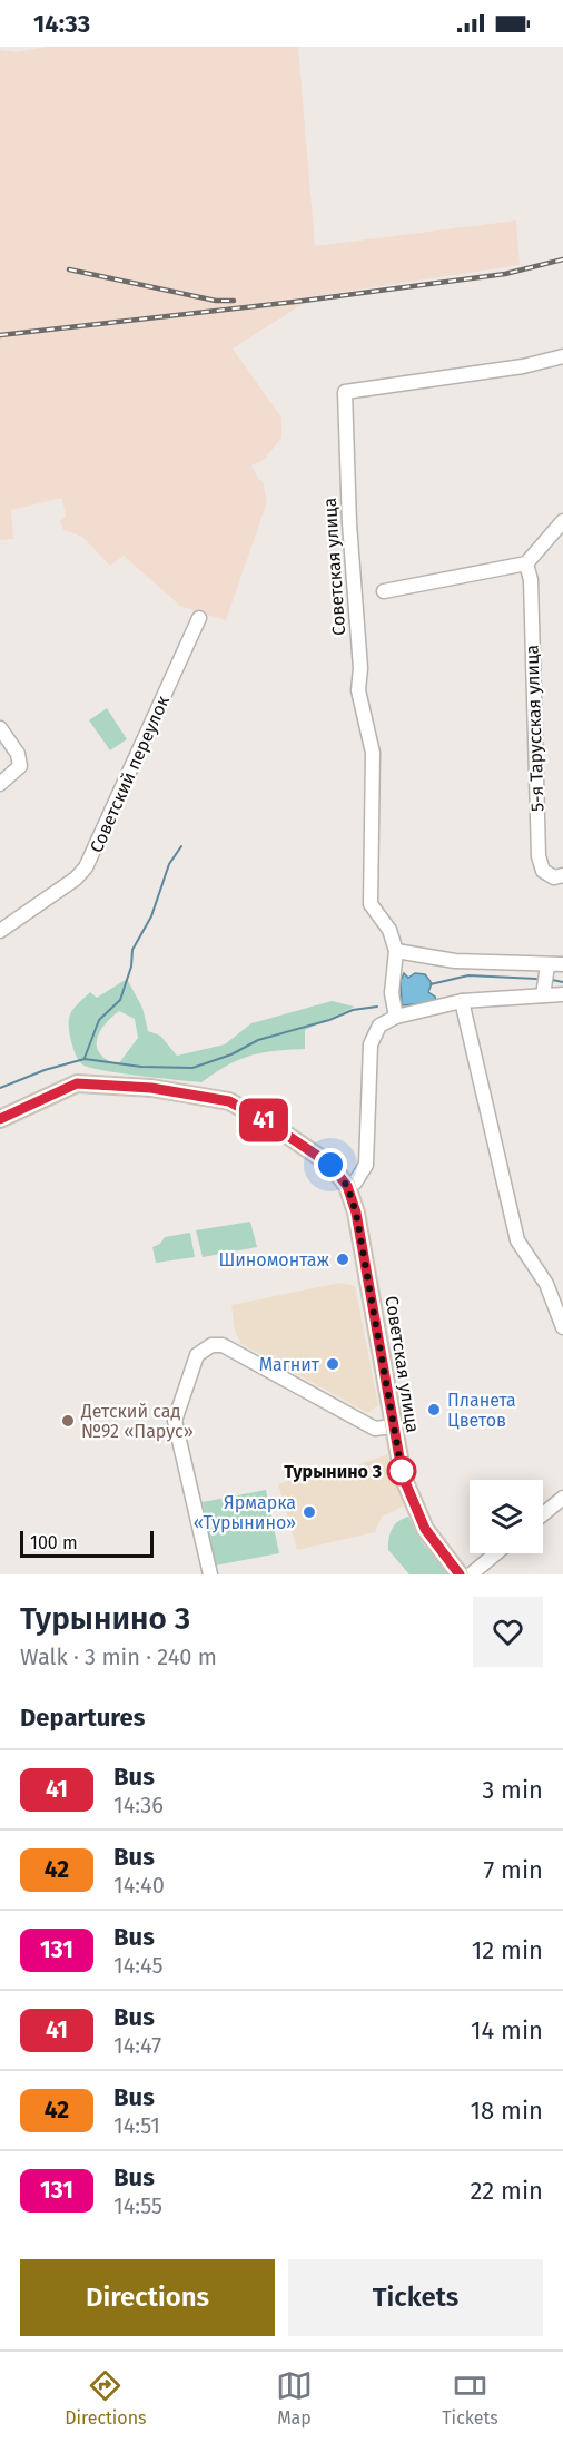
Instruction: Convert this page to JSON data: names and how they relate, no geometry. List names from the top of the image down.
{
  "streets": {
    "main road": ["Советская улица"],
    "street": ["5-я Тарусская улица", "Советский переулок"]
  },
  "places": [
    "Шиномонтаж",
    "Магнит",
    "Планета Цветов",
    "Детский сад №92 «Парус»",
    "Турынино 3",
    "Ярмарка «Турынино»"
  ],
  "lines": ["bus line 41"],
  "scale_bar": "100 m",
  "page": {
    "status": "14:33",
    "on_map": "41",
    "scale": "100 m",
    "heading": [
      ["Турынино 3", "Walk · 3 min · 240 m"],
      "Departures"
    ],
    "list": [
      {
        "mark": "41",
        "name": "Bus",
        "note": "14:36",
        "value": "3 min"
      },
      {
        "mark": "42",
        "name": "Bus",
        "note": "14:40",
        "value": "7 min"
      },
      {
        "mark": "131",
        "name": "Bus",
        "note": "14:45",
        "value": "12 min"
      },
      {
        "mark": "41",
        "name": "Bus",
        "note": "14:47",
        "value": "14 min"
      },
      {
        "mark": "42",
        "name": "Bus",
        "note": "14:51",
        "value": "18 min"
      },
      {
        "mark": "131",
        "name": "Bus",
        "note": "14:55",
        "value": "22 min"
      }
    ],
    "buttons": ["Directions", "Tickets"],
    "tabs": ["Directions", "Map", "Tickets"]
  }
}
